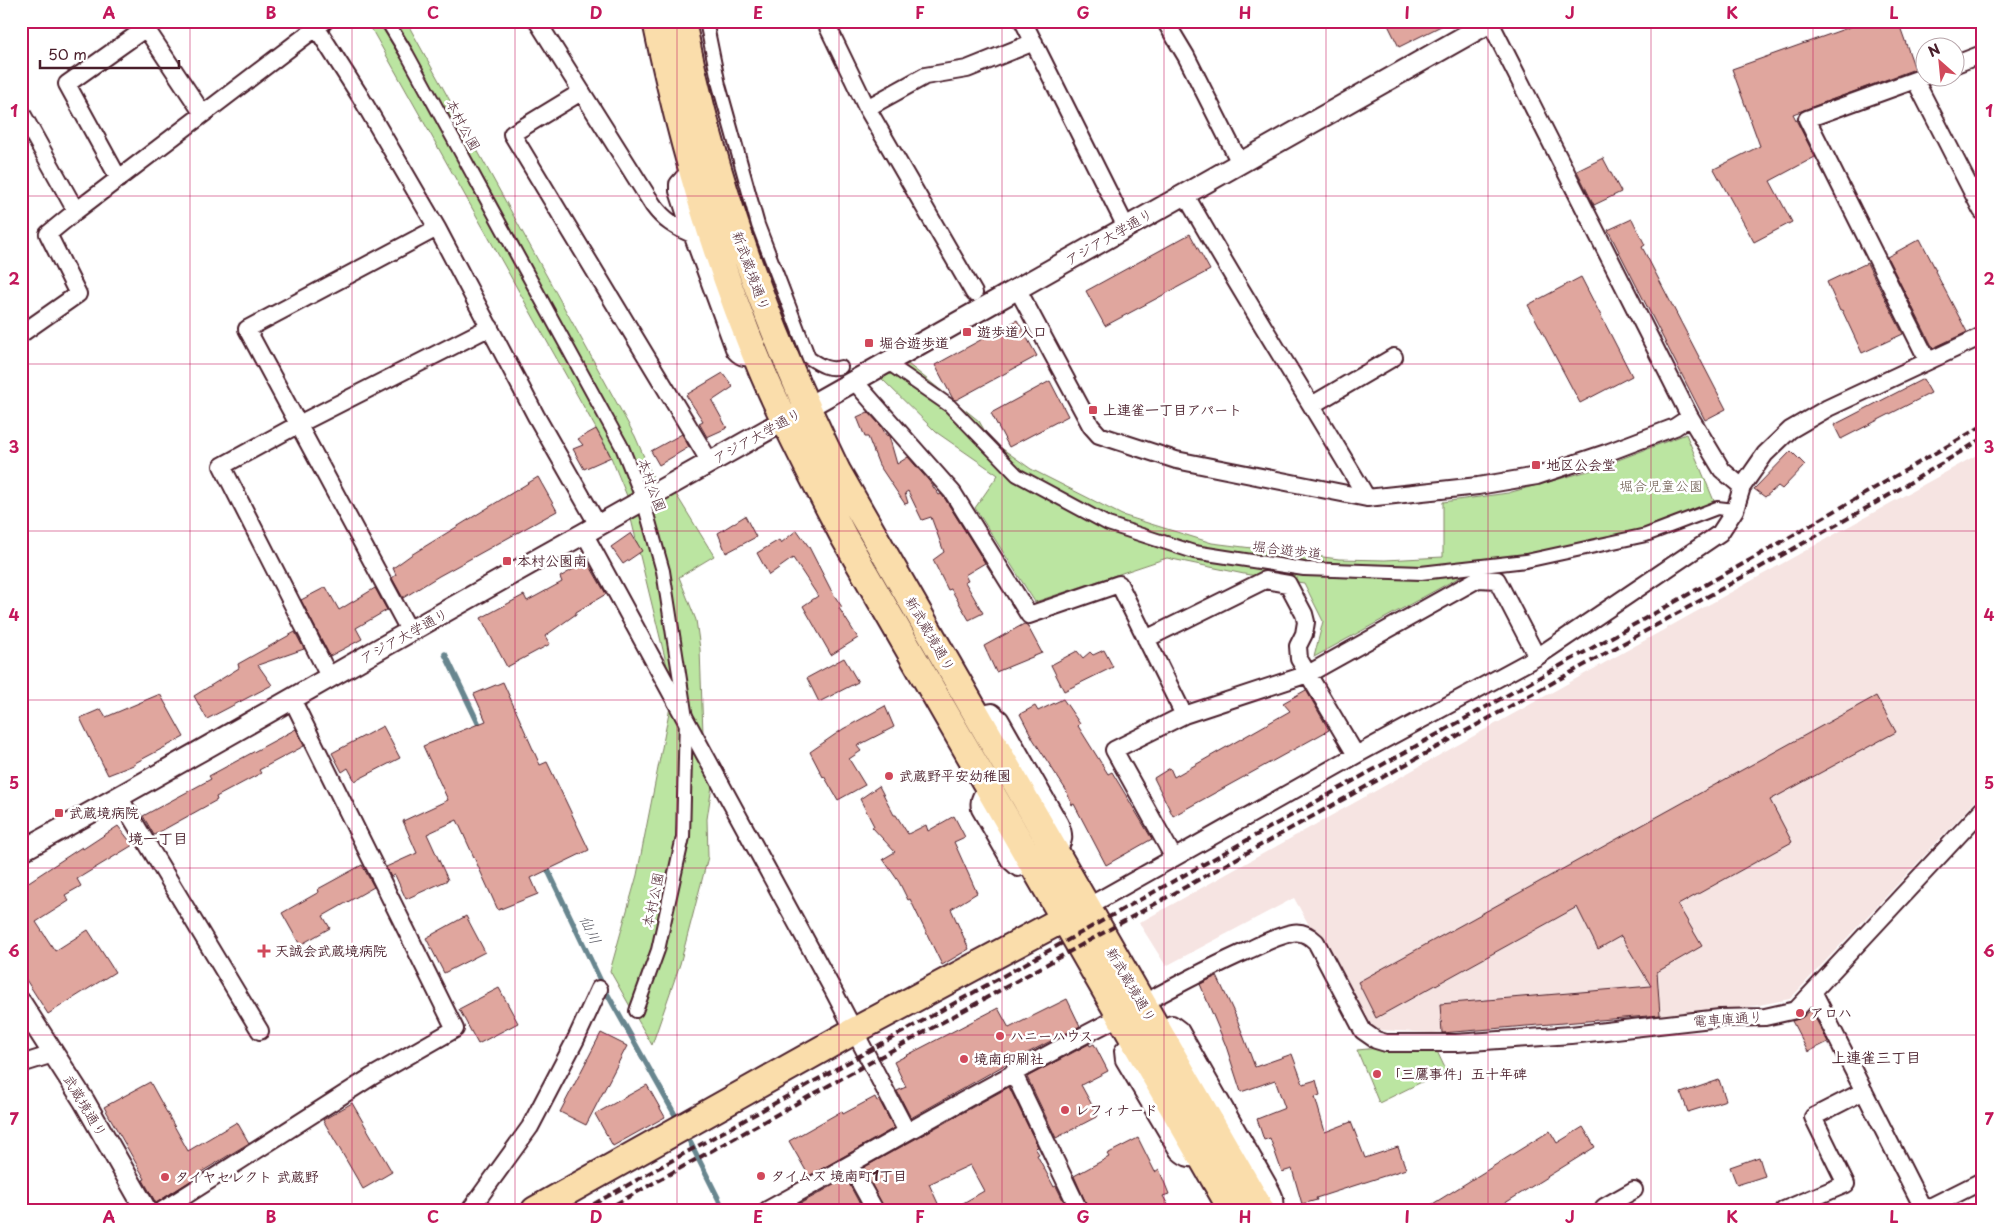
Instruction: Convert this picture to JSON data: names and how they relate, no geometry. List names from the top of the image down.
{
  "streets": {
    "main road": ["新武蔵境通り"],
    "street": [
      "本村公園",
      "アジア大学通り",
      "堀合遊歩道",
      "電車庫通り",
      "武蔵境通り"
    ]
  },
  "crossings": [
    ["本村公園", "アジア大学通り"],
    ["アジア大学通り", "新武蔵境通り"],
    ["アジア大学通り", "堀合遊歩道"],
    ["新武蔵境通り", "電車庫通り"]
  ],
  "districts": ["境一丁目", "上連雀三丁目"],
  "water": ["仙川"],
  "parks": ["堀合児童公園"],
  "places": {
    "transit": [
      "遊歩道入口",
      "堀合遊歩道",
      "上連雀一丁目アパート",
      "地区公会堂",
      "本村公園南",
      "武蔵境病院"
    ],
    "other": [
      "武蔵野平安幼稚園",
      "アロハ",
      "ハニーハウス",
      "境南印刷社",
      "「三鷹事件」五十年碑",
      "レフィナード",
      "タイムズ 境南町1丁目",
      "タイヤセレクト 武蔵野"
    ],
    "health": ["天誠会武蔵境病院"]
  },
  "scale_bar": "50 m",
  "north": "top left",
  "grid": {
    "columns": [
      "A",
      "B",
      "C",
      "D",
      "E",
      "F",
      "G",
      "H",
      "I",
      "J",
      "K",
      "L"
    ],
    "rows": [
      "1",
      "2",
      "3",
      "4",
      "5",
      "6",
      "7"
    ]
  }
}
